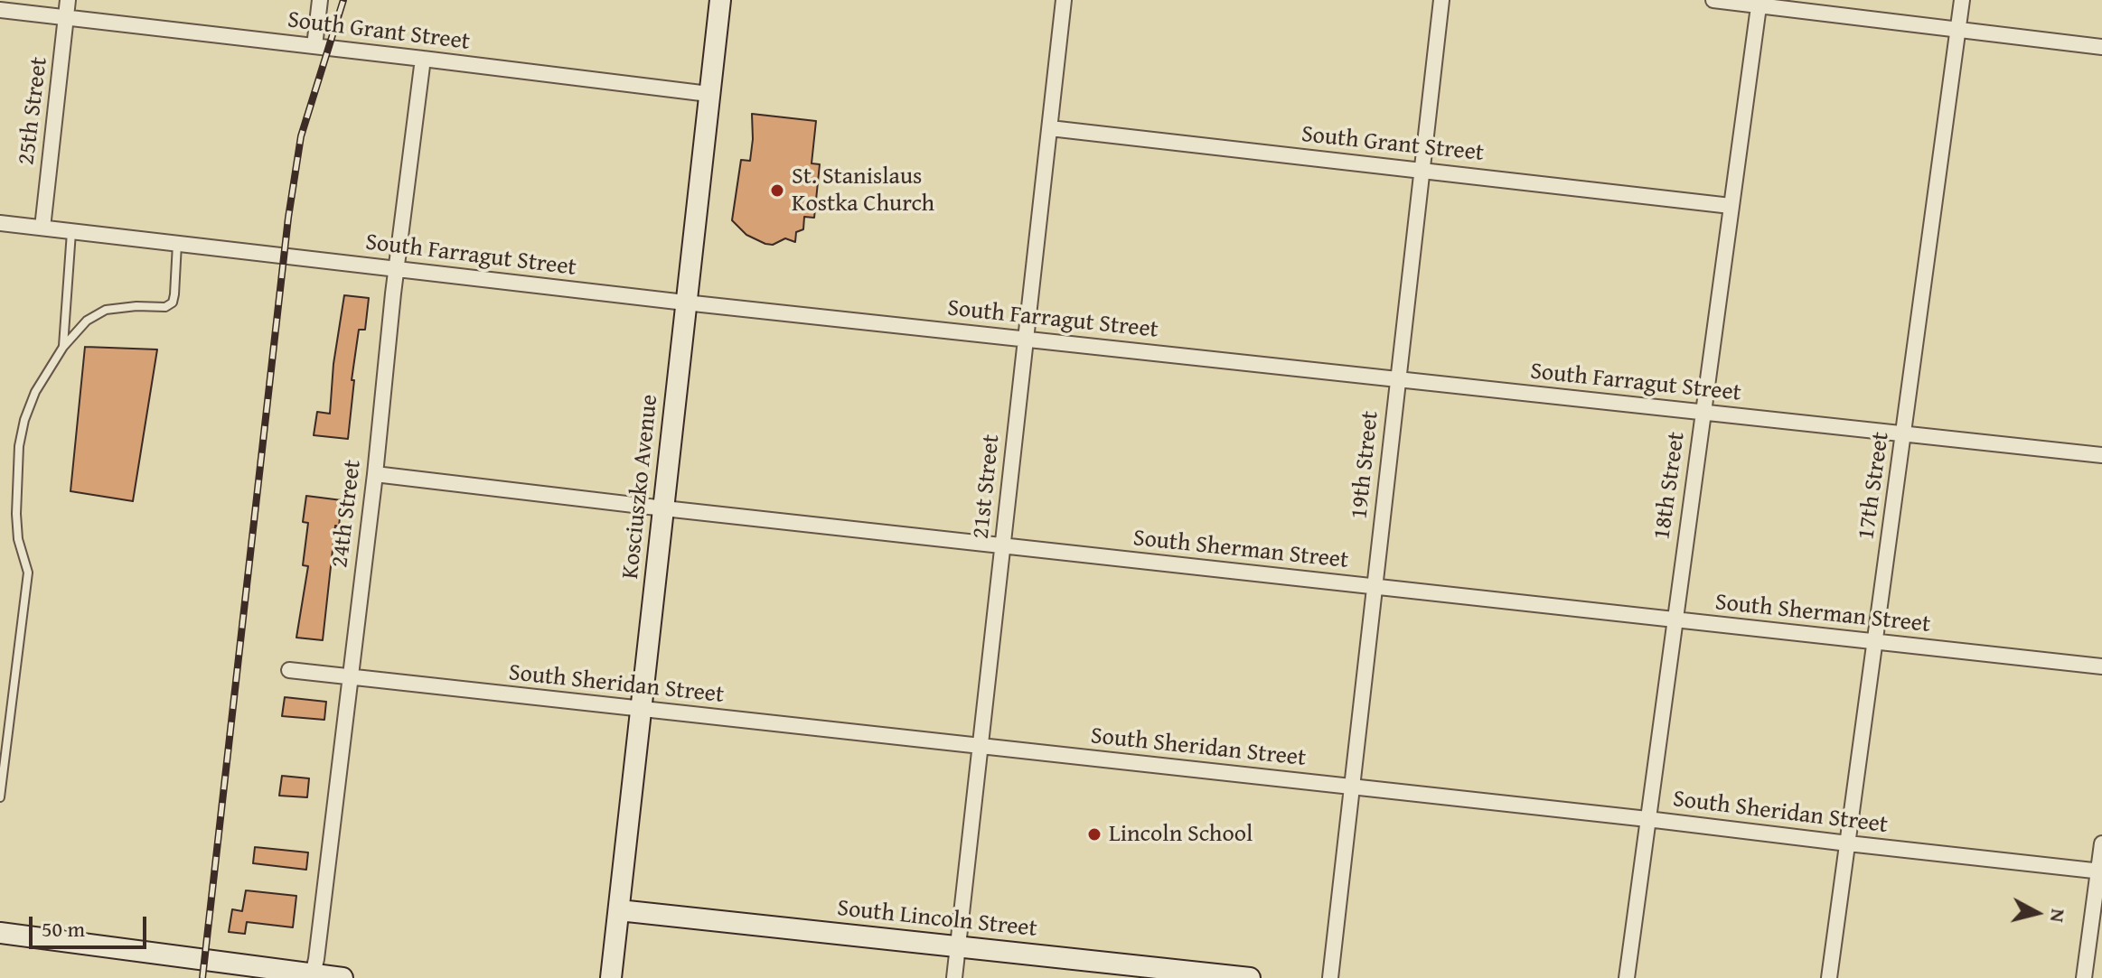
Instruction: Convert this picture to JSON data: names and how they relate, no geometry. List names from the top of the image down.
{
  "streets": {
    "main road": ["Kosciuszko Avenue", "South Lincoln Street"],
    "street": [
      "South Grant Street",
      "25th Street",
      "South Farragut Street",
      "19th Street",
      "18th Street",
      "17th Street",
      "21st Street",
      "24th Street",
      "South Sherman Street",
      "South Sheridan Street"
    ]
  },
  "crossings": [
    ["South Grant Street", "25th Street"],
    ["South Grant Street", "19th Street"],
    ["South Grant Street", "18th Street"],
    ["South Grant Street", "Kosciuszko Avenue"],
    ["South Grant Street", "21st Street"],
    ["South Grant Street", "24th Street"],
    ["25th Street", "South Farragut Street"],
    ["South Farragut Street", "19th Street"],
    ["South Farragut Street", "18th Street"],
    ["South Farragut Street", "17th Street"],
    ["South Farragut Street", "Kosciuszko Avenue"],
    ["South Farragut Street", "21st Street"],
    ["South Farragut Street", "24th Street"],
    ["19th Street", "South Sherman Street"],
    ["19th Street", "South Sheridan Street"],
    ["18th Street", "South Sherman Street"],
    ["18th Street", "South Sheridan Street"],
    ["17th Street", "South Sherman Street"],
    ["17th Street", "South Sheridan Street"],
    ["Kosciuszko Avenue", "South Sherman Street"],
    ["Kosciuszko Avenue", "South Sheridan Street"],
    ["Kosciuszko Avenue", "South Lincoln Street"],
    ["21st Street", "South Sherman Street"],
    ["21st Street", "South Sheridan Street"],
    ["21st Street", "South Lincoln Street"],
    ["24th Street", "South Sherman Street"],
    ["24th Street", "South Sheridan Street"]
  ],
  "places": ["St. Stanislaus Kostka Church", "Lincoln School"],
  "scale_bar": "50 m",
  "north": "right"
}
